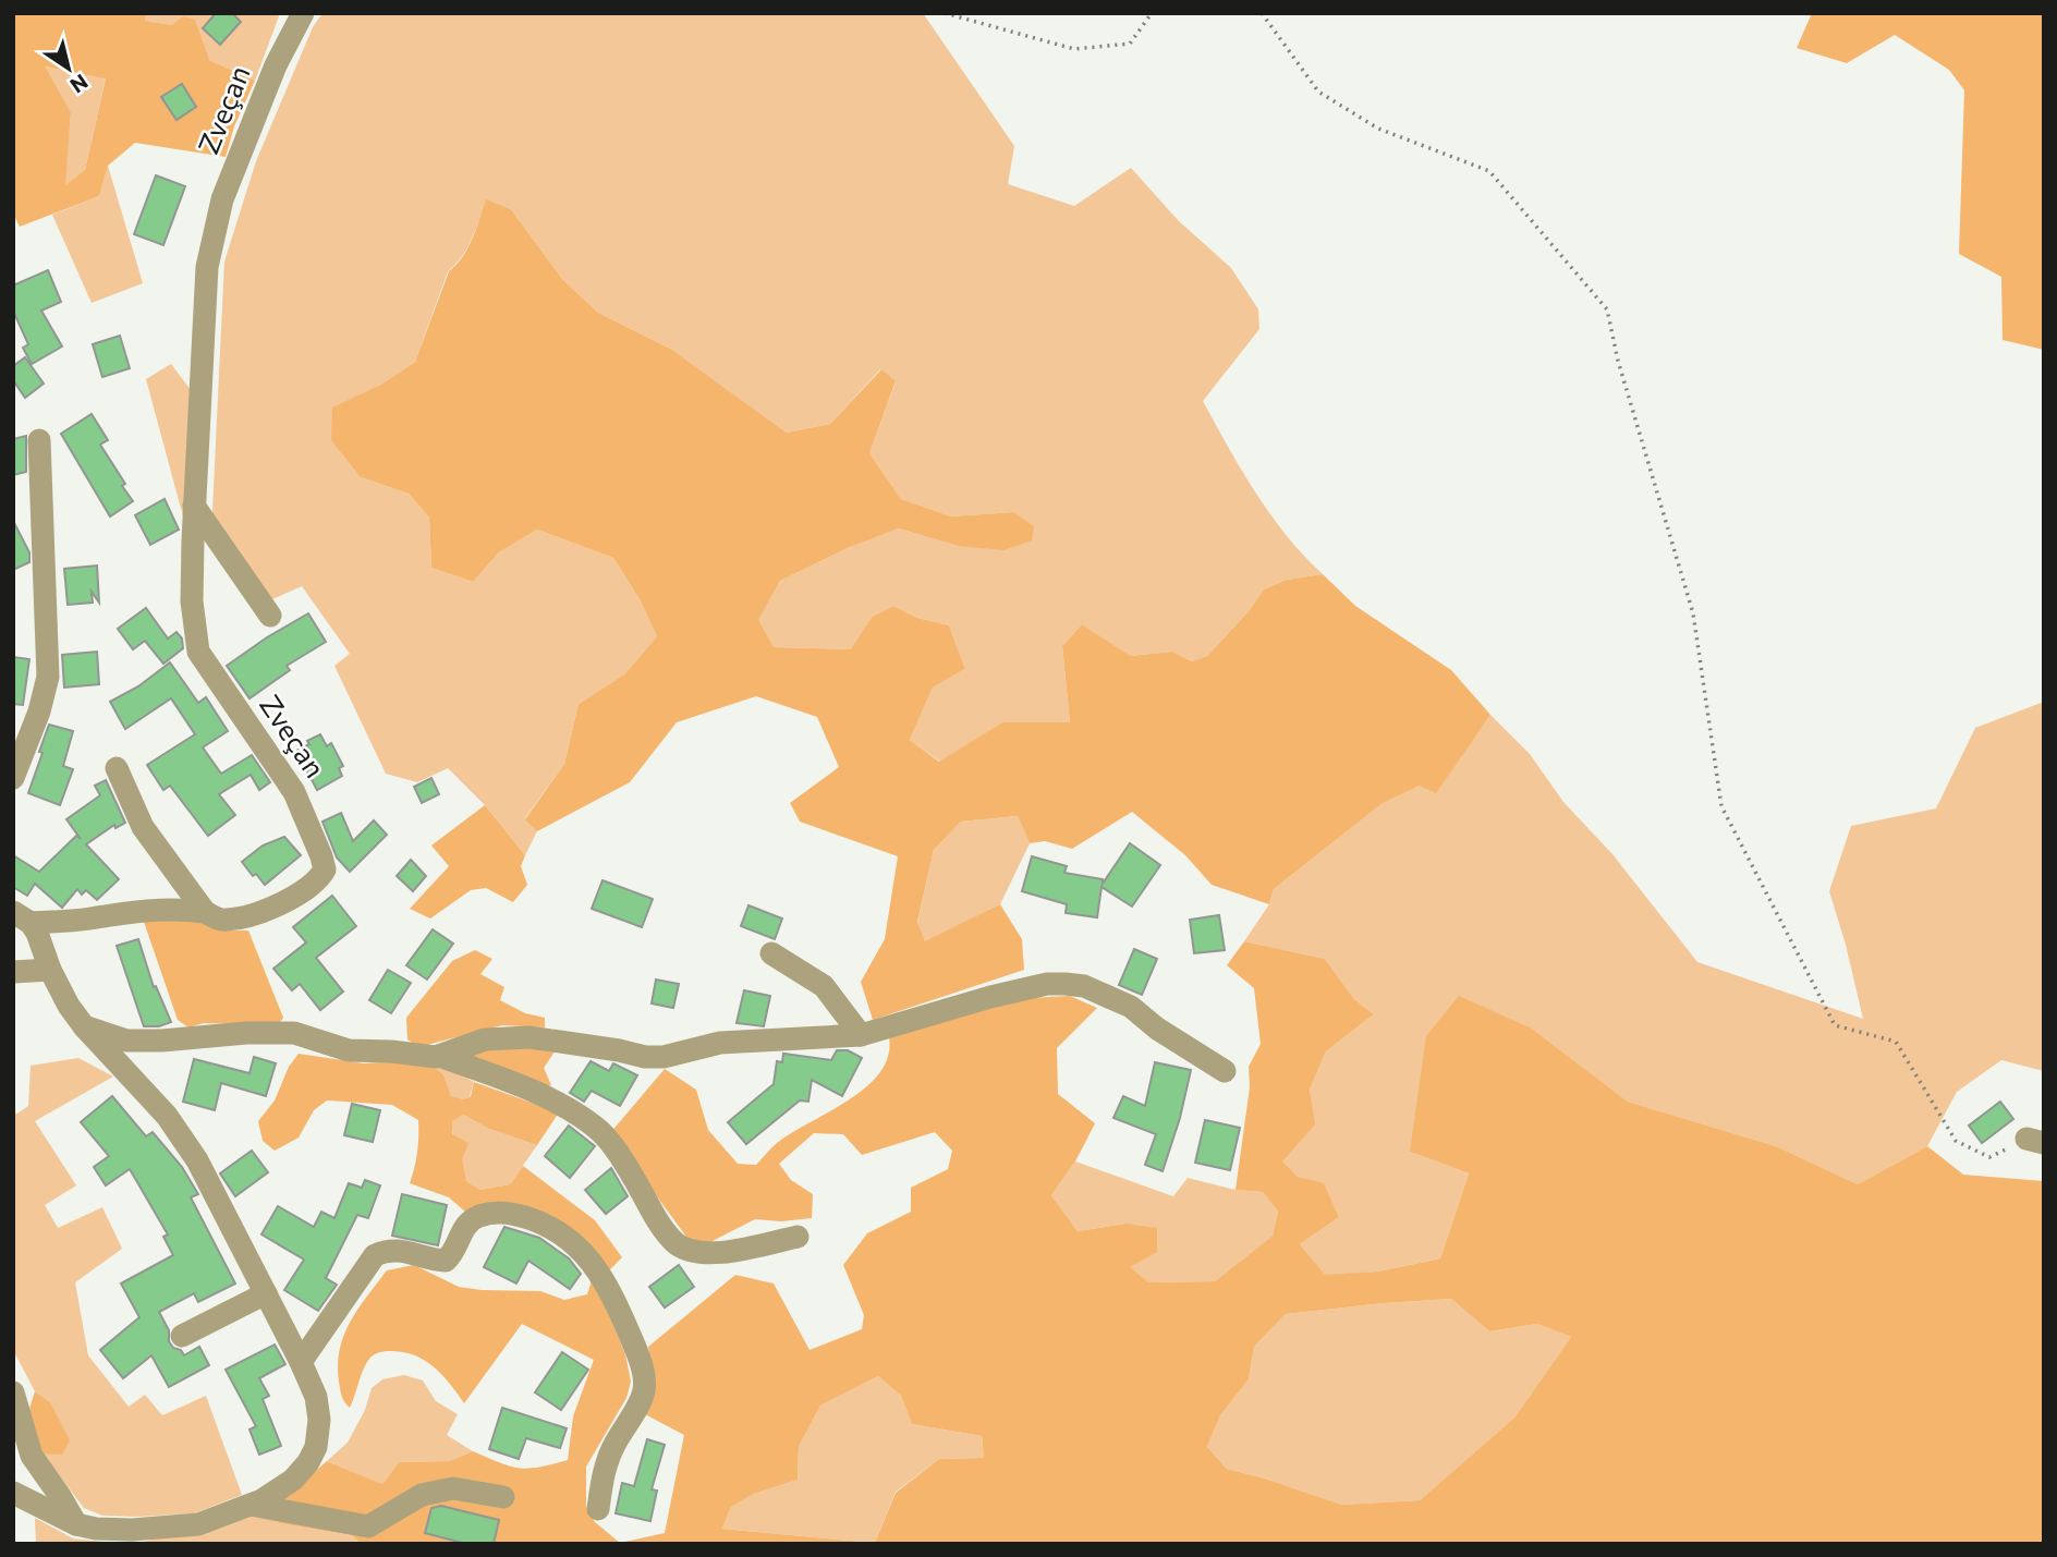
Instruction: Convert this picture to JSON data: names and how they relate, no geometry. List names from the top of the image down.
{
  "streets": {
    "street": ["Zveçan"]
  },
  "north": "bottom right"
}
